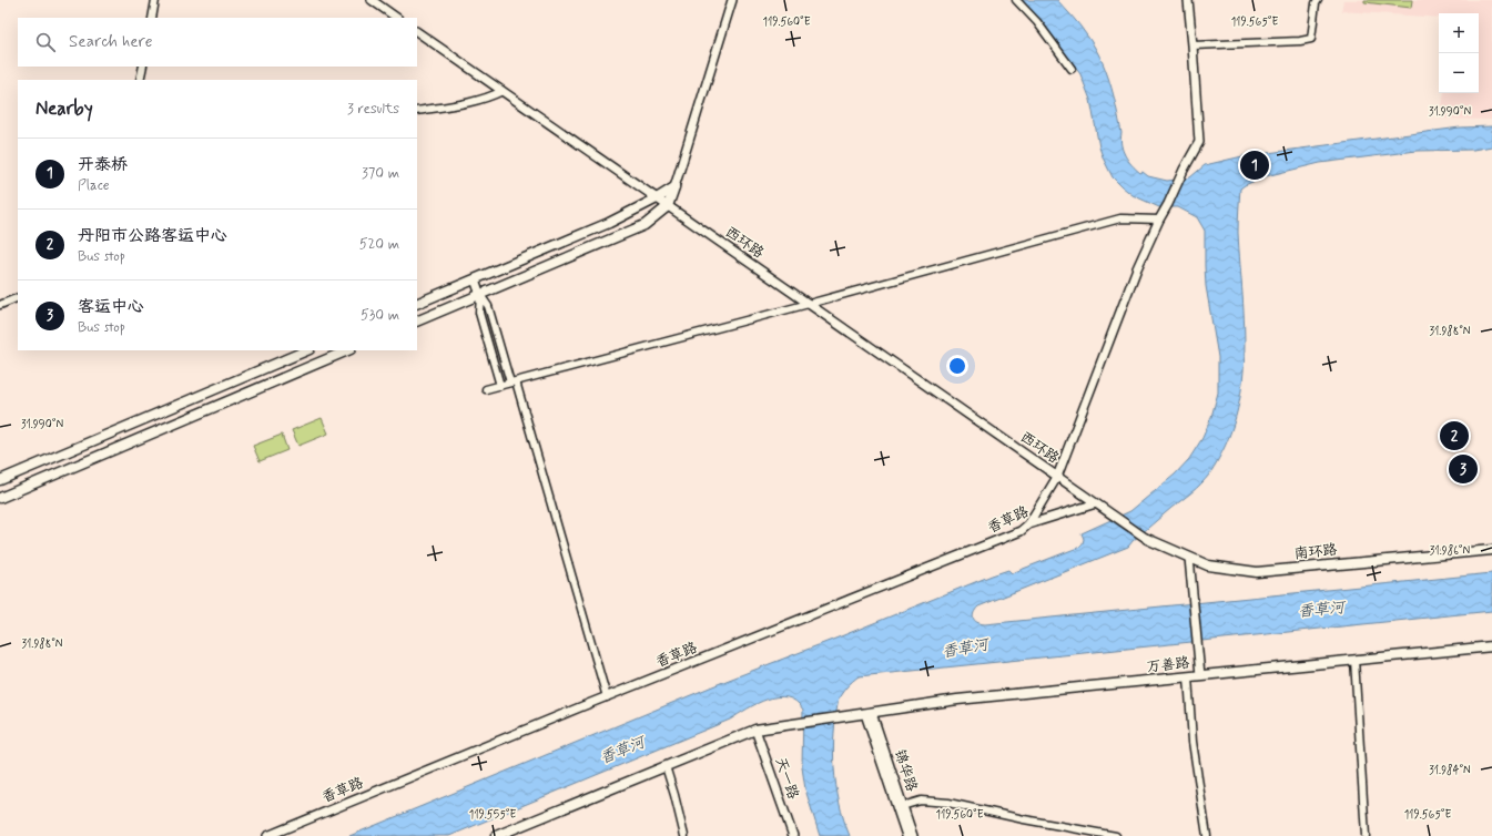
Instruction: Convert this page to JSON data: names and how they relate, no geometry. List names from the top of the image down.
{
  "streets": {
    "main road": ["南环路", "万善路"],
    "street": [
      "西环路",
      "香草路",
      "锦华路",
      "天一路"
    ]
  },
  "crossings": [
    ["万善路", "锦华路"],
    ["万善路", "天一路"]
  ],
  "water": ["香草河"],
  "page": {
    "map_buttons": ["+", "−"],
    "search": "Search here",
    "heading": ["Nearby", "3 results"],
    "list": [
      {
        "mark": "1",
        "name": "开泰桥",
        "note": "Place",
        "value": "370 m"
      },
      {
        "mark": "2",
        "name": "丹阳市公路客运中心",
        "note": "Bus stop",
        "value": "520 m"
      },
      {
        "mark": "3",
        "name": "客运中心",
        "note": "Bus stop",
        "value": "530 m"
      }
    ],
    "pins": ["1", "2", "3"]
  },
  "coordinates": [
    "119.560°E",
    "119.565°E",
    "31.990°N",
    "31.988°N",
    "31.986°N",
    "31.984°N",
    "119.555°E"
  ]
}
